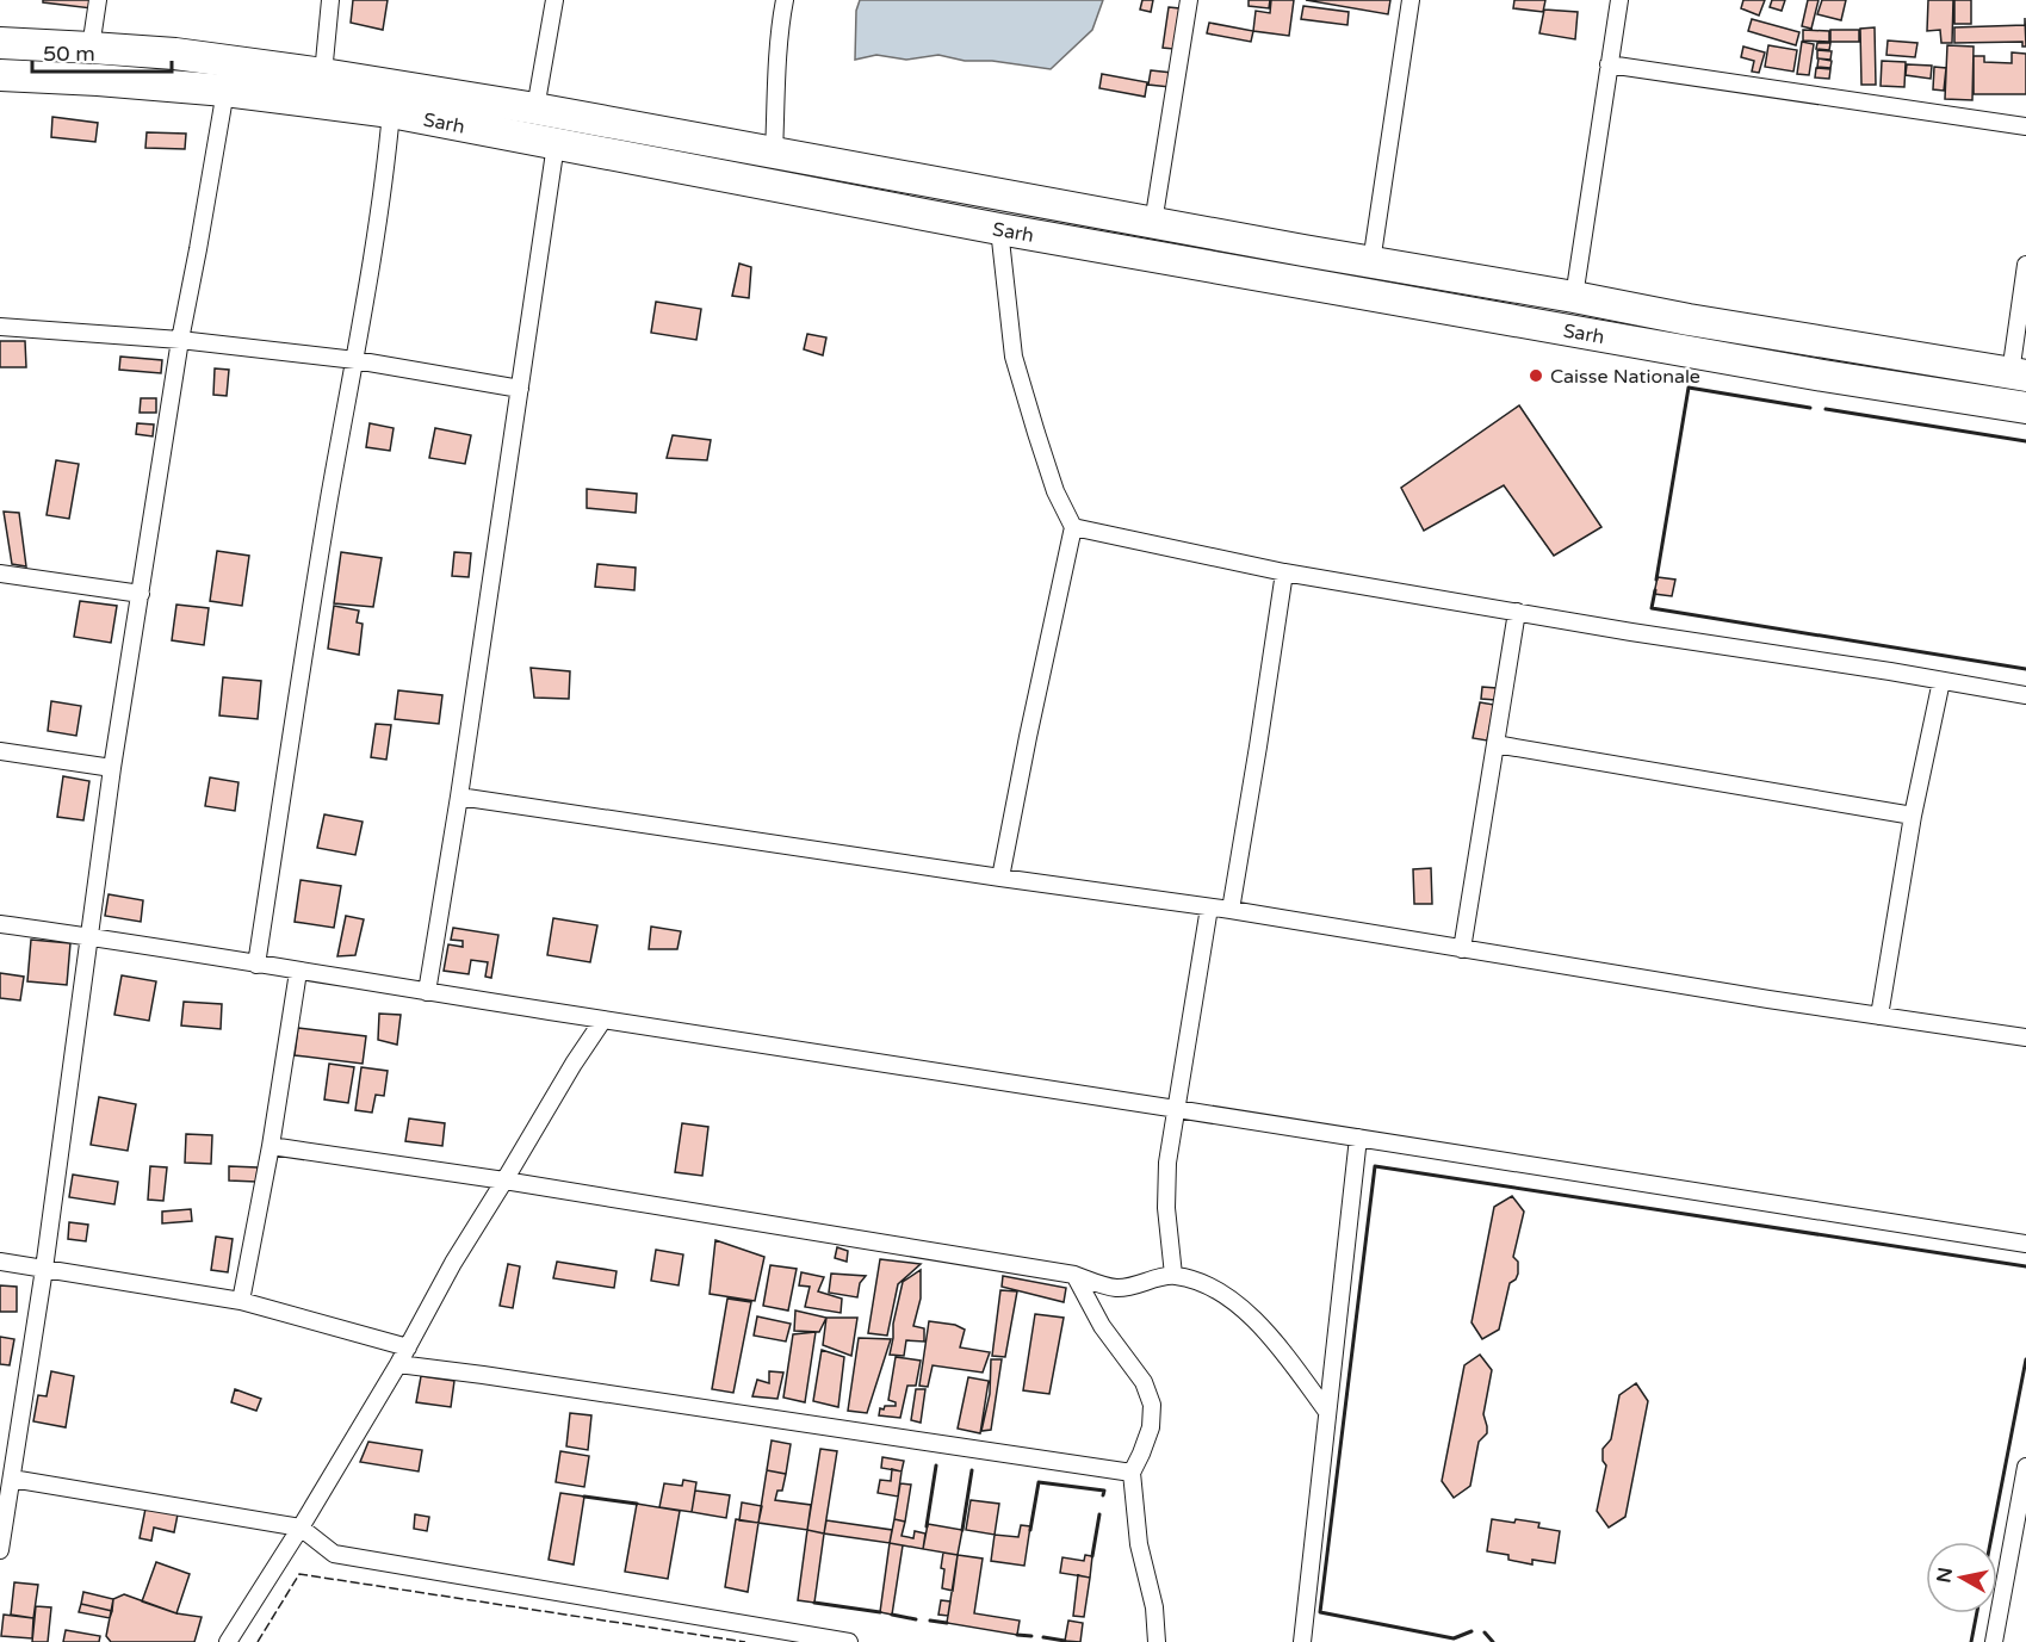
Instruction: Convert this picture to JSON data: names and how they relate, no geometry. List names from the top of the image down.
{
  "streets": {
    "highway": ["Sarh"]
  },
  "places": ["Caisse Nationale"],
  "scale_bar": "50 m",
  "north": "left"
}
